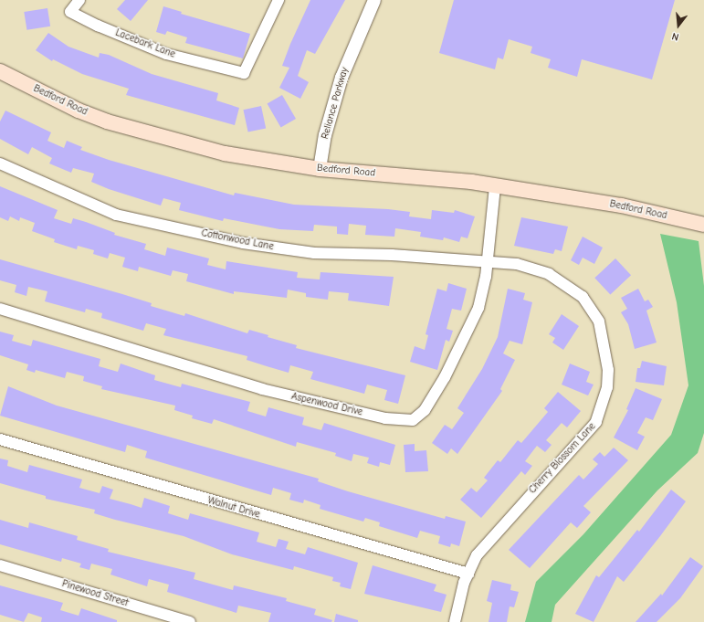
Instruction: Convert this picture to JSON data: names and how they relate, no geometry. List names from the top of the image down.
{
  "streets": {
    "main road": ["Bedford Road"],
    "street": [
      "Lacebark Lane",
      "Reliance Parkway",
      "Cottonwood Lane",
      "Aspenwood Drive",
      "Cherry Blossom Lane",
      "Walnut Drive",
      "Pinewood Street"
    ]
  },
  "crossings": [
    ["Bedford Road", "Reliance Parkway"],
    ["Bedford Road", "Aspenwood Drive"],
    ["Cottonwood Lane", "Aspenwood Drive"],
    ["Cottonwood Lane", "Cherry Blossom Lane"],
    ["Aspenwood Drive", "Cherry Blossom Lane"],
    ["Cherry Blossom Lane", "Walnut Drive"]
  ],
  "north": "bottom"
}
